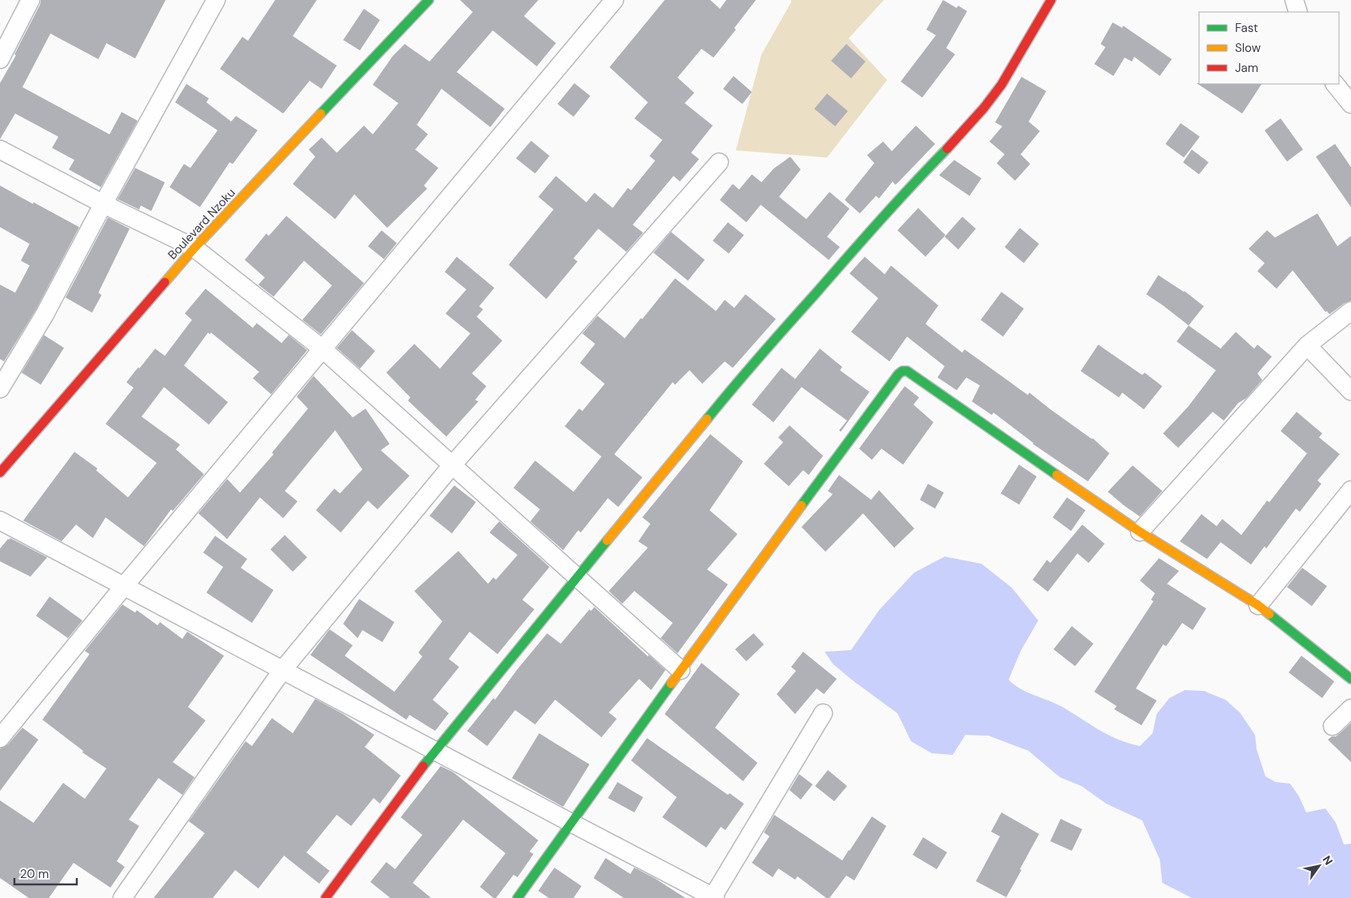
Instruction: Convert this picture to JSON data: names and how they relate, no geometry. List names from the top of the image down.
{
  "streets": {
    "street": ["Boulevard Nzoku"]
  },
  "legend": ["Fast", "Slow", "Jam"],
  "scale_bar": "20 m",
  "north": "top right"
}
